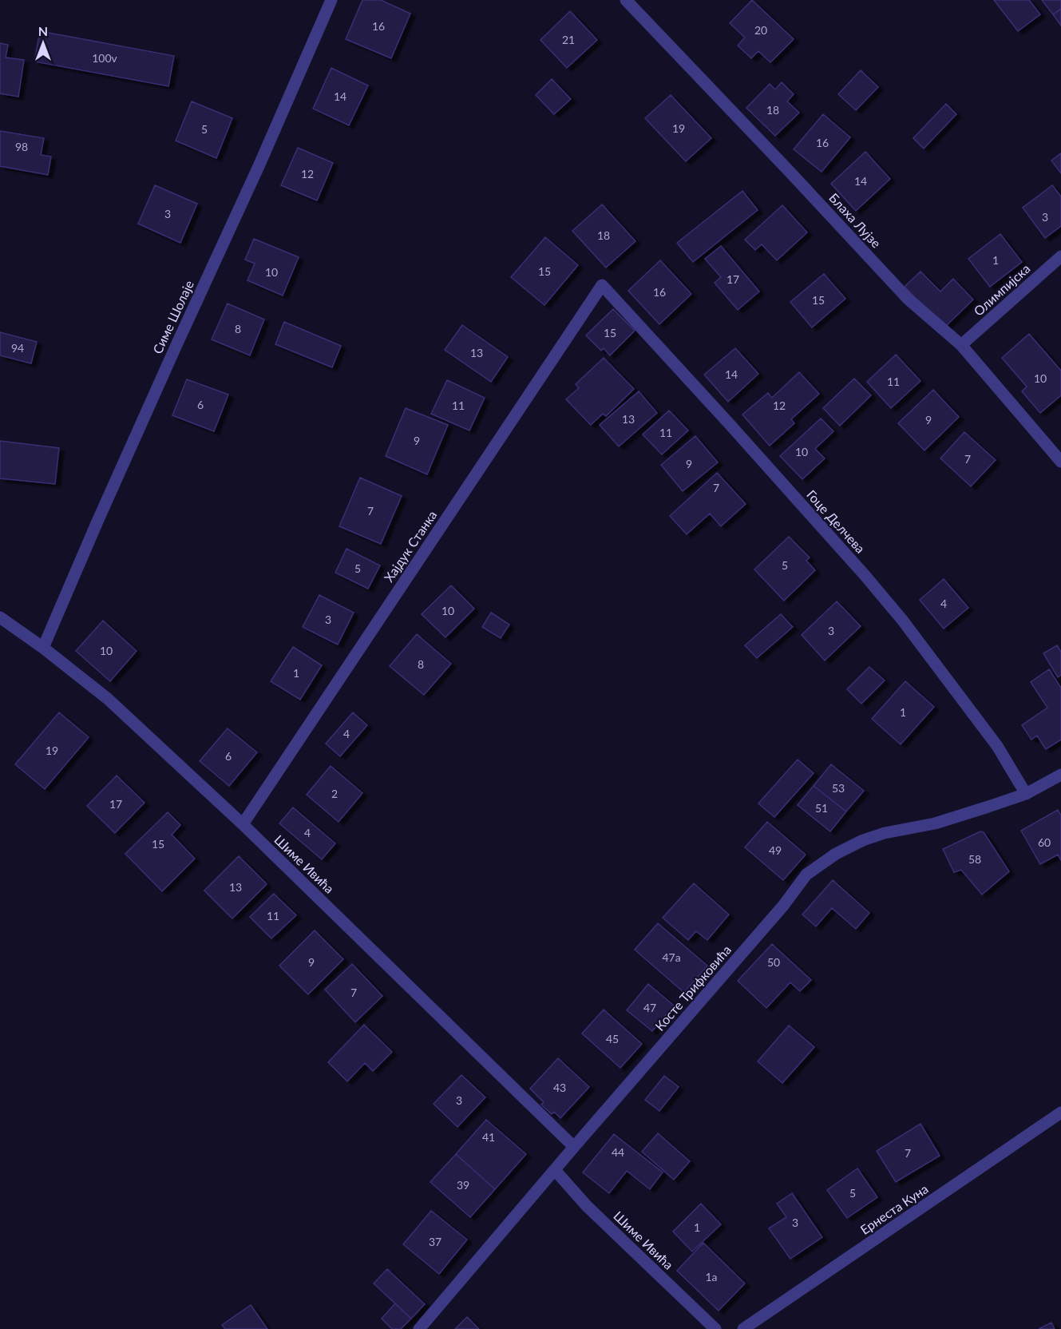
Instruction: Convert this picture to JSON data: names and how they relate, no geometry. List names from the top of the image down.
{
  "streets": {
    "street": [
      "Блаха Лујзе",
      "Олимпијска",
      "Симе Шолаје",
      "Гоце Делчева",
      "Хајдук Станка",
      "Шиме Ивића",
      "Косте Трифковића",
      "Ернеста Куна"
    ]
  },
  "crossings": [
    ["Блаха Лујзе", "Олимпијска"],
    ["Симе Шолаје", "Шиме Ивића"],
    ["Гоце Делчева", "Хајдук Станка"],
    ["Гоце Делчева", "Косте Трифковића"],
    ["Хајдук Станка", "Шиме Ивића"],
    ["Шиме Ивића", "Косте Трифковића"]
  ],
  "house_numbers": [
    "16",
    "20",
    "21",
    "100v",
    "14",
    "18",
    "19",
    "5",
    "16",
    "98",
    "12",
    "14",
    "3",
    "3",
    "18",
    "1",
    "15",
    "10",
    "17",
    "16",
    "15",
    "8",
    "15",
    "94",
    "13",
    "14",
    "10",
    "11",
    "6",
    "11",
    "12",
    "13",
    "9",
    "11",
    "9",
    "10",
    "7",
    "9",
    "7",
    "7",
    "5",
    "5",
    "4",
    "10",
    "3",
    "3",
    "10",
    "8",
    "1",
    "1",
    "4",
    "19",
    "6",
    "53",
    "2",
    "17",
    "51",
    "4",
    "60",
    "15",
    "49",
    "58",
    "13",
    "11",
    "47a",
    "9",
    "50",
    "7",
    "47",
    "45",
    "43",
    "3",
    "41",
    "44",
    "7",
    "39",
    "5",
    "3",
    "1",
    "37",
    "1a"
  ],
  "north": "top"
}
